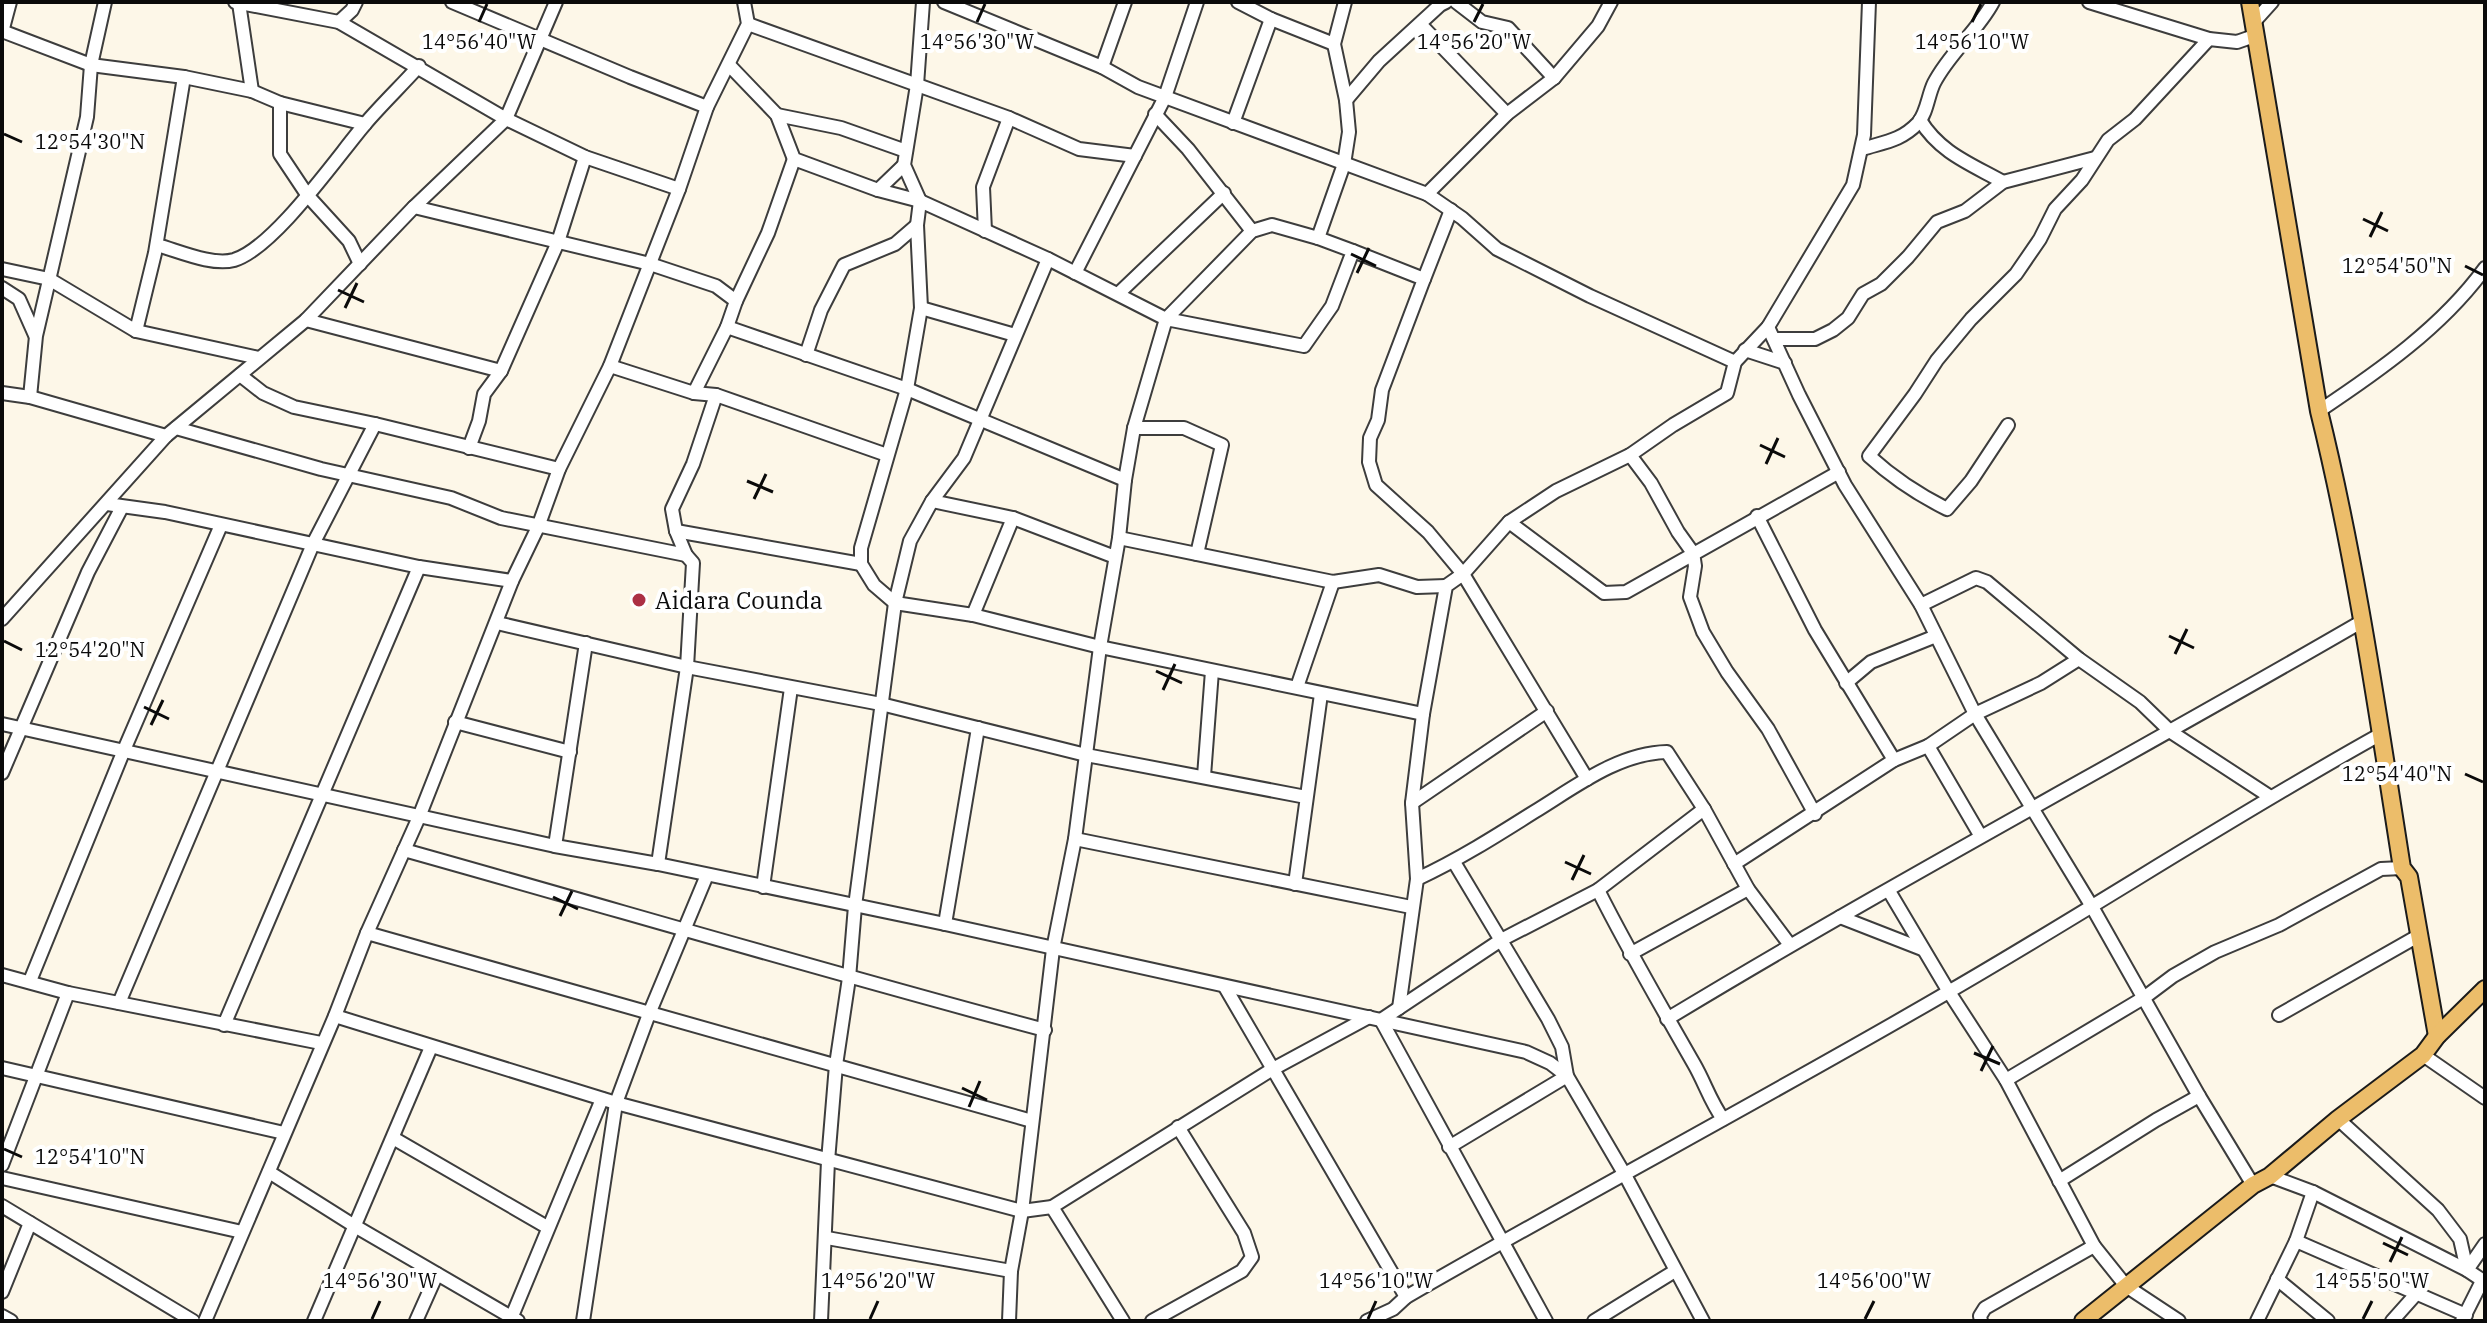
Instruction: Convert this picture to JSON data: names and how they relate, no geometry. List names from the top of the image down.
{
  "places": ["Aidara Counda"],
  "coordinates": [
    "14°56'40\"W",
    "14°56'30\"W",
    "14°56'20\"W",
    "14°56'10\"W",
    "12°54'30\"N",
    "12°54'50\"N",
    "12°54'20\"N",
    "12°54'40\"N",
    "12°54'10\"N",
    "14°55'50\"W",
    "14°56'00\"W"
  ]
}
